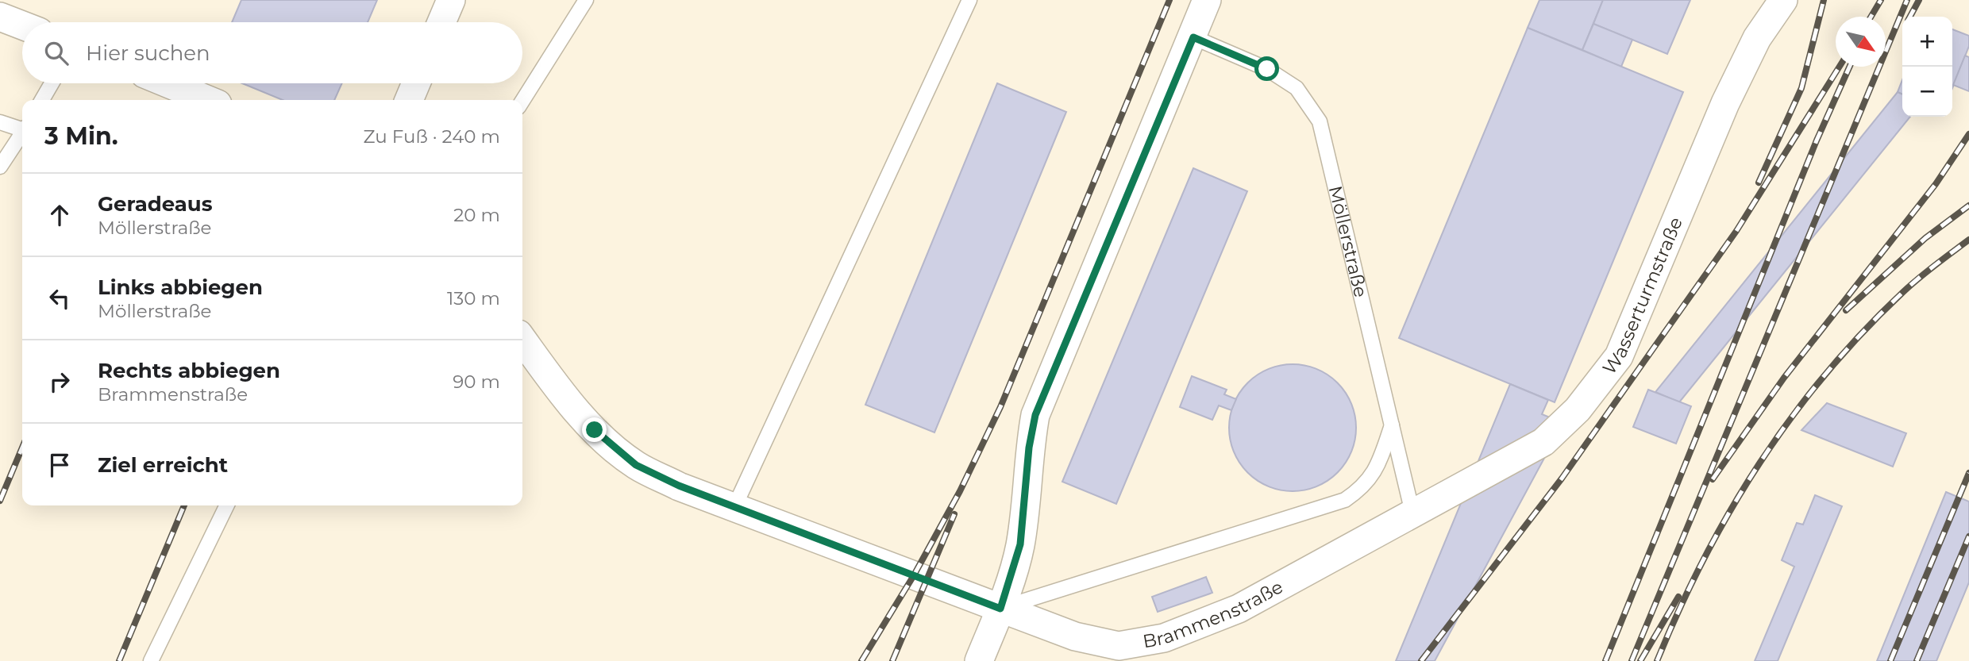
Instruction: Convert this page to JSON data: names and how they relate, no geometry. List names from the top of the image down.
{
  "streets": {
    "street": ["Wasserturmstraße", "Brammenstraße"],
    "lane": ["Möllerstraße"]
  },
  "crossings": [
    ["Möllerstraße", "Wasserturmstraße"],
    ["Möllerstraße", "Brammenstraße"],
    ["Wasserturmstraße", "Brammenstraße"]
  ],
  "north": "bottom right",
  "page": {
    "map_buttons": ["+", "−"],
    "search": "Hier suchen",
    "heading": ["3 Min.", "Zu Fuß · 240 m"],
    "list": [
      ["Geradeaus", "Möllerstraße", "20 m"],
      ["Links abbiegen", "Möllerstraße", "130 m"],
      ["Rechts abbiegen", "Brammenstraße", "90 m"],
      "Ziel erreicht"
    ]
  }
}
